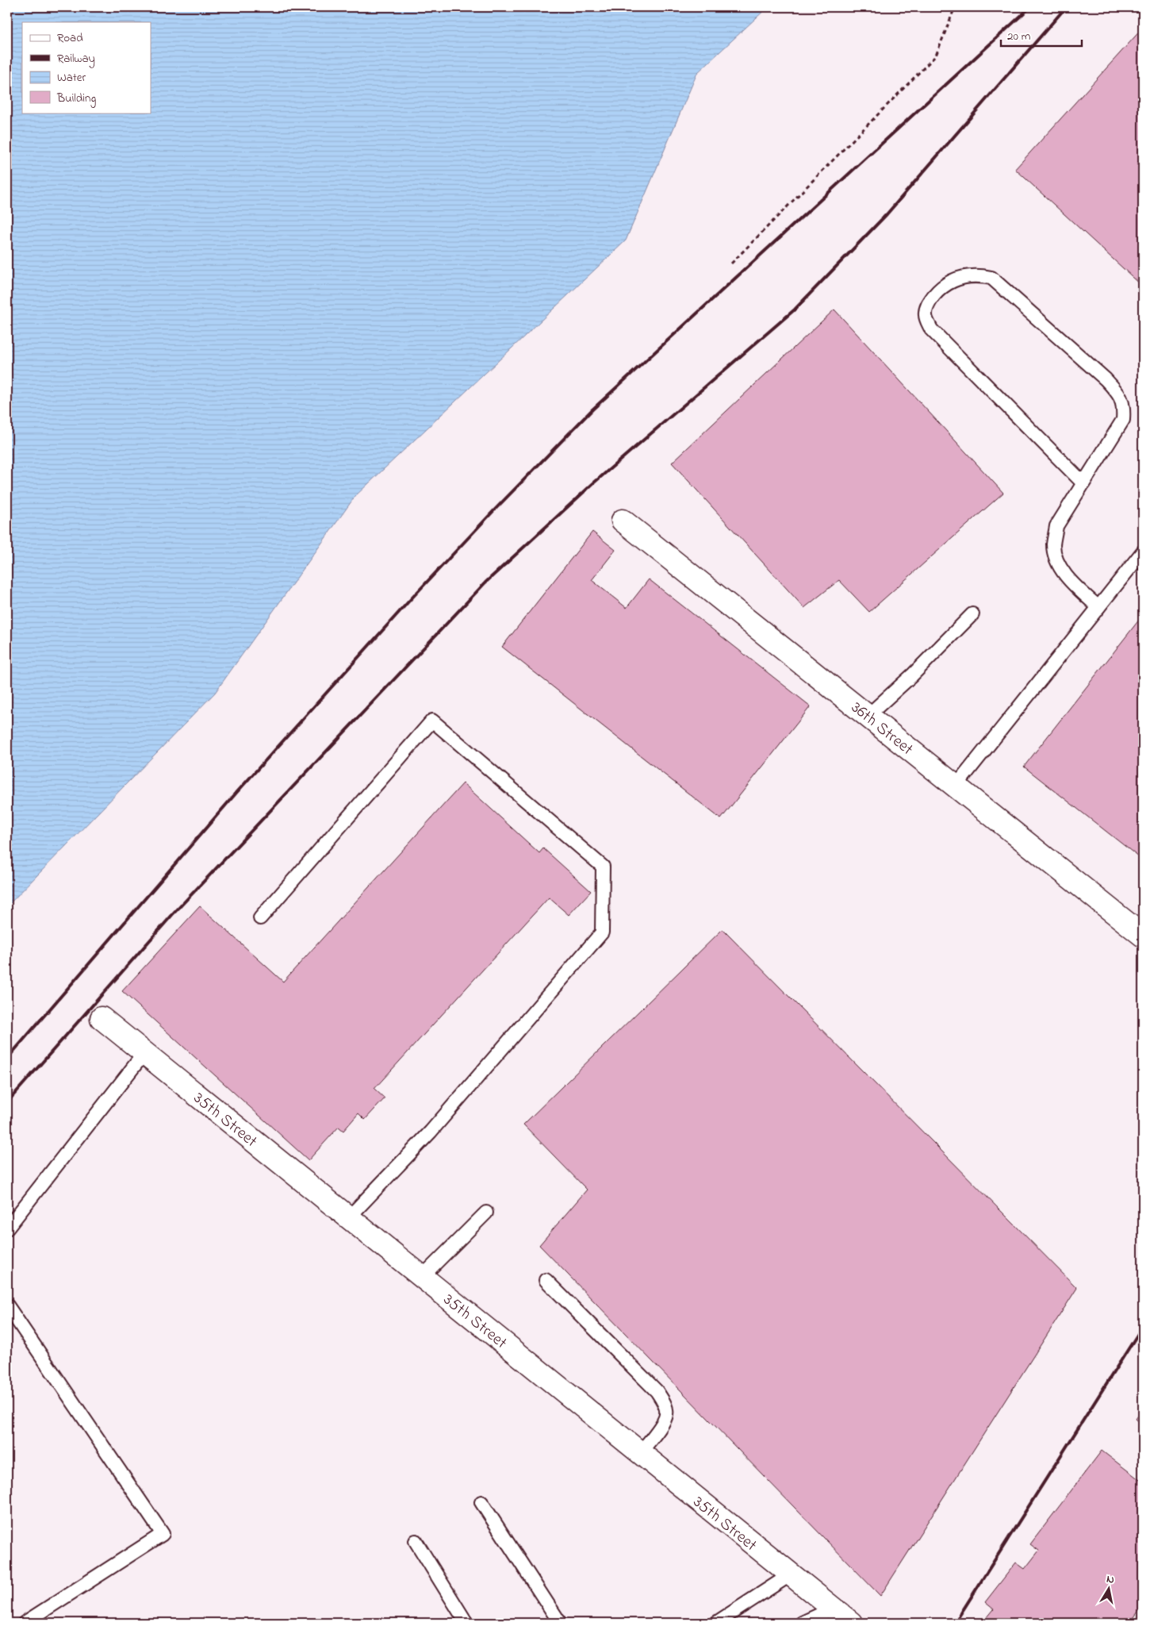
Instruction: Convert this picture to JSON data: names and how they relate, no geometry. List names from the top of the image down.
{
  "streets": {
    "street": ["36th Street", "35th Street"]
  },
  "legend": [
    "Road",
    "Railway",
    "Water",
    "Building"
  ],
  "scale_bar": "20 m",
  "north": "top"
}
